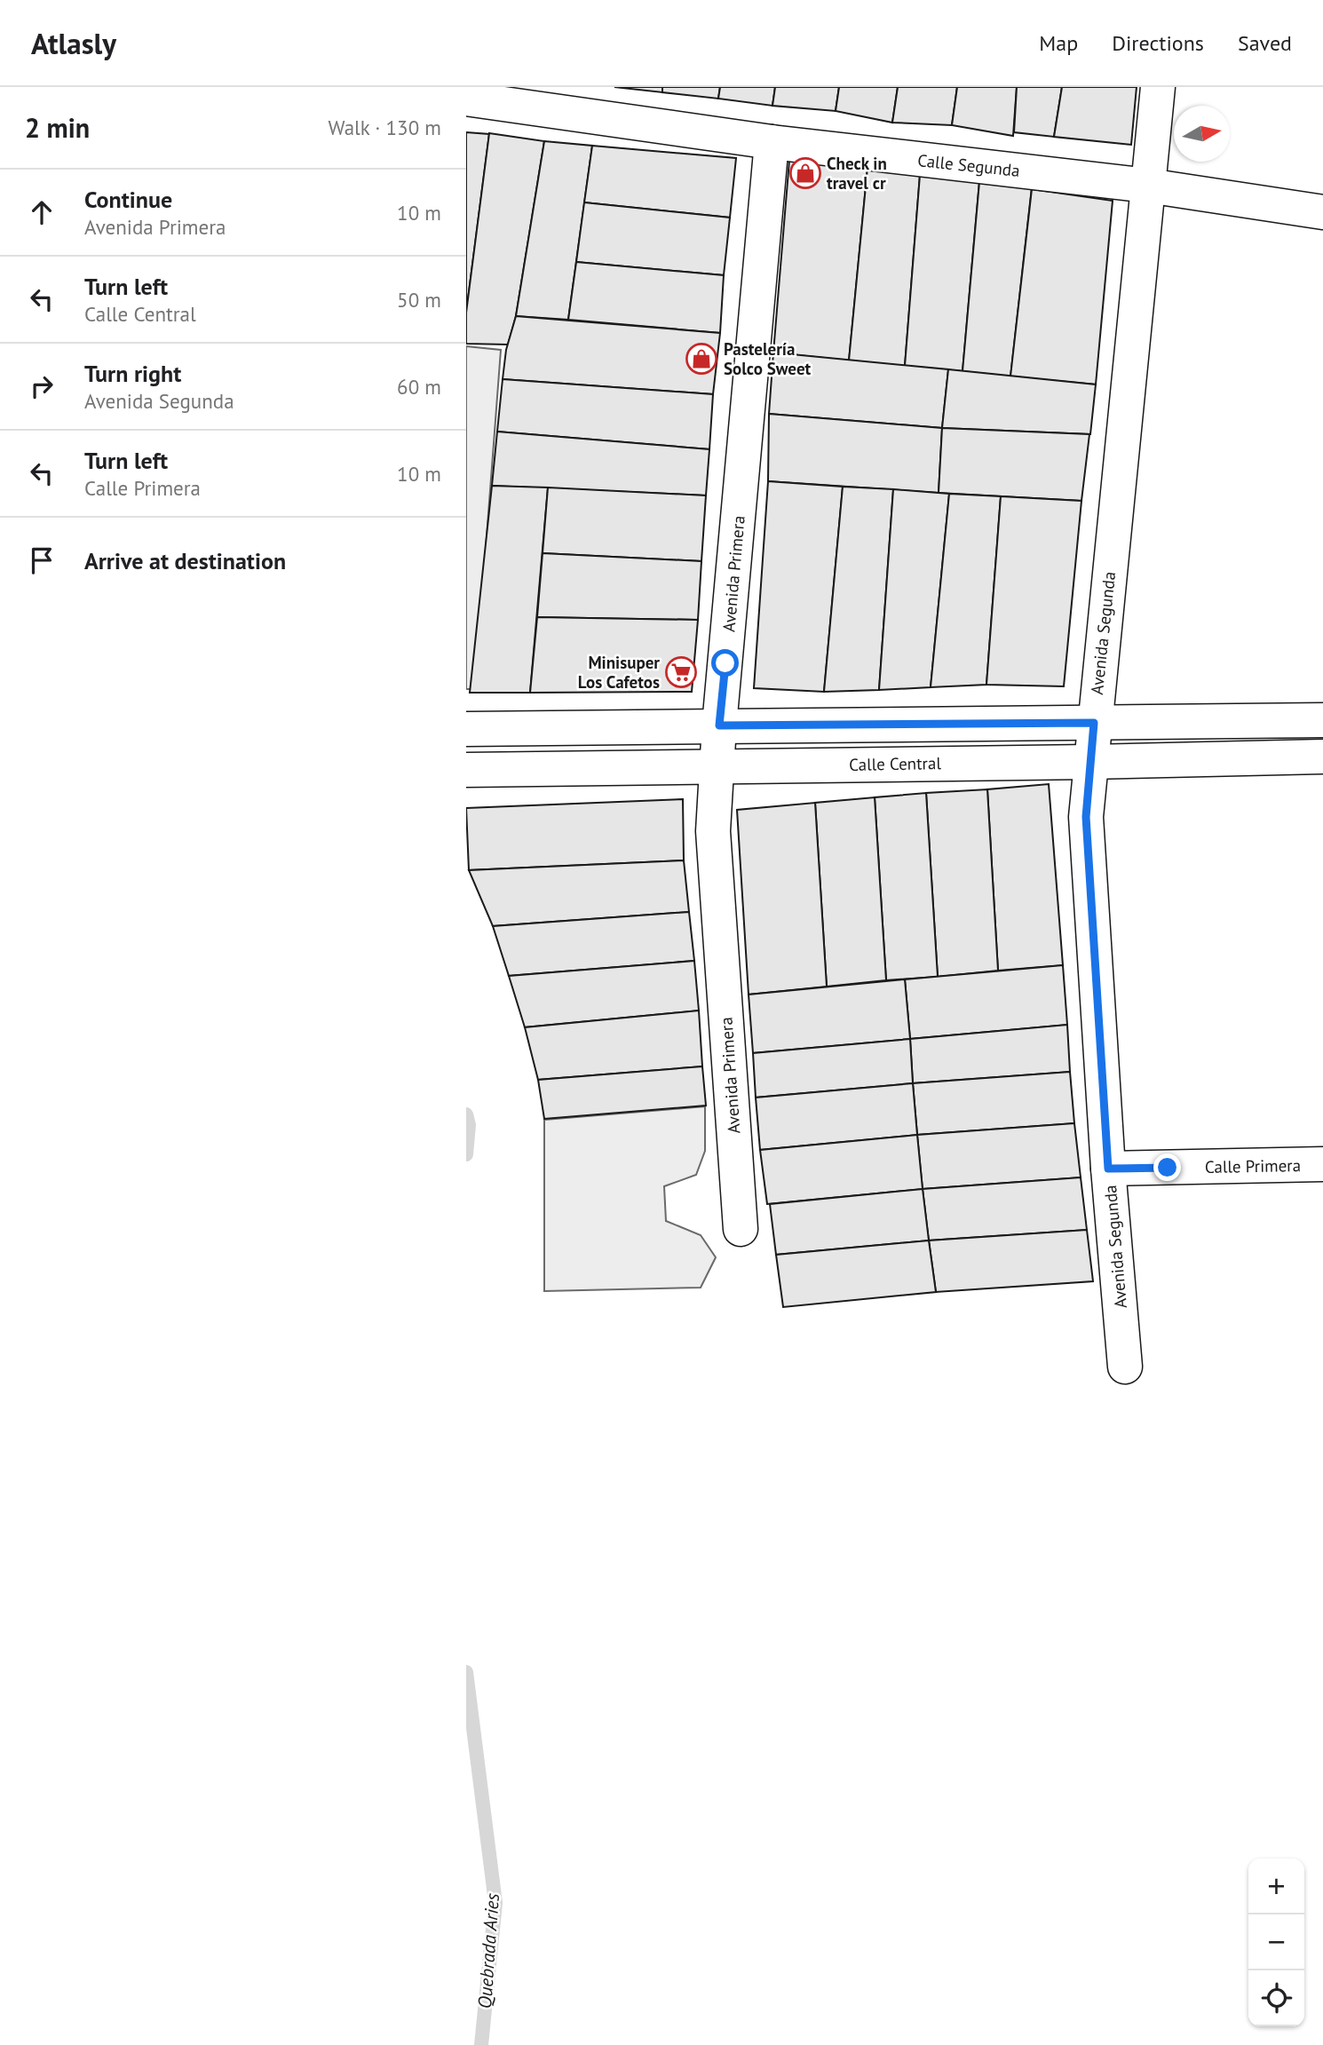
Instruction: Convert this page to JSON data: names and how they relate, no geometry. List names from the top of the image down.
{
  "streets": {
    "street": [
      "Calle Segunda",
      "Avenida Primera",
      "Avenida Segunda",
      "Calle Central",
      "Calle Primera"
    ]
  },
  "crossings": [
    ["Calle Segunda", "Avenida Primera"],
    ["Calle Segunda", "Avenida Segunda"],
    ["Avenida Primera", "Calle Central"],
    ["Avenida Segunda", "Calle Central"],
    ["Avenida Segunda", "Calle Primera"]
  ],
  "water": ["Quebrada Aries"],
  "places": {
    "shop": ["Check in travel cr", "Pastelería Solco Sweet"],
    "supermarket": ["Minisuper Los Cafetos"]
  },
  "north": "right",
  "page": {
    "header": "Atlasly",
    "nav": ["Map", "Directions", "Saved"],
    "heading": ["2 min", "Walk · 130 m"],
    "list": [
      ["Continue", "Avenida Primera", "10 m"],
      ["Turn left", "Calle Central", "50 m"],
      ["Turn right", "Avenida Segunda", "60 m"],
      ["Turn left", "Calle Primera", "10 m"],
      "Arrive at destination"
    ],
    "map_buttons": ["+", "−"]
  }
}
